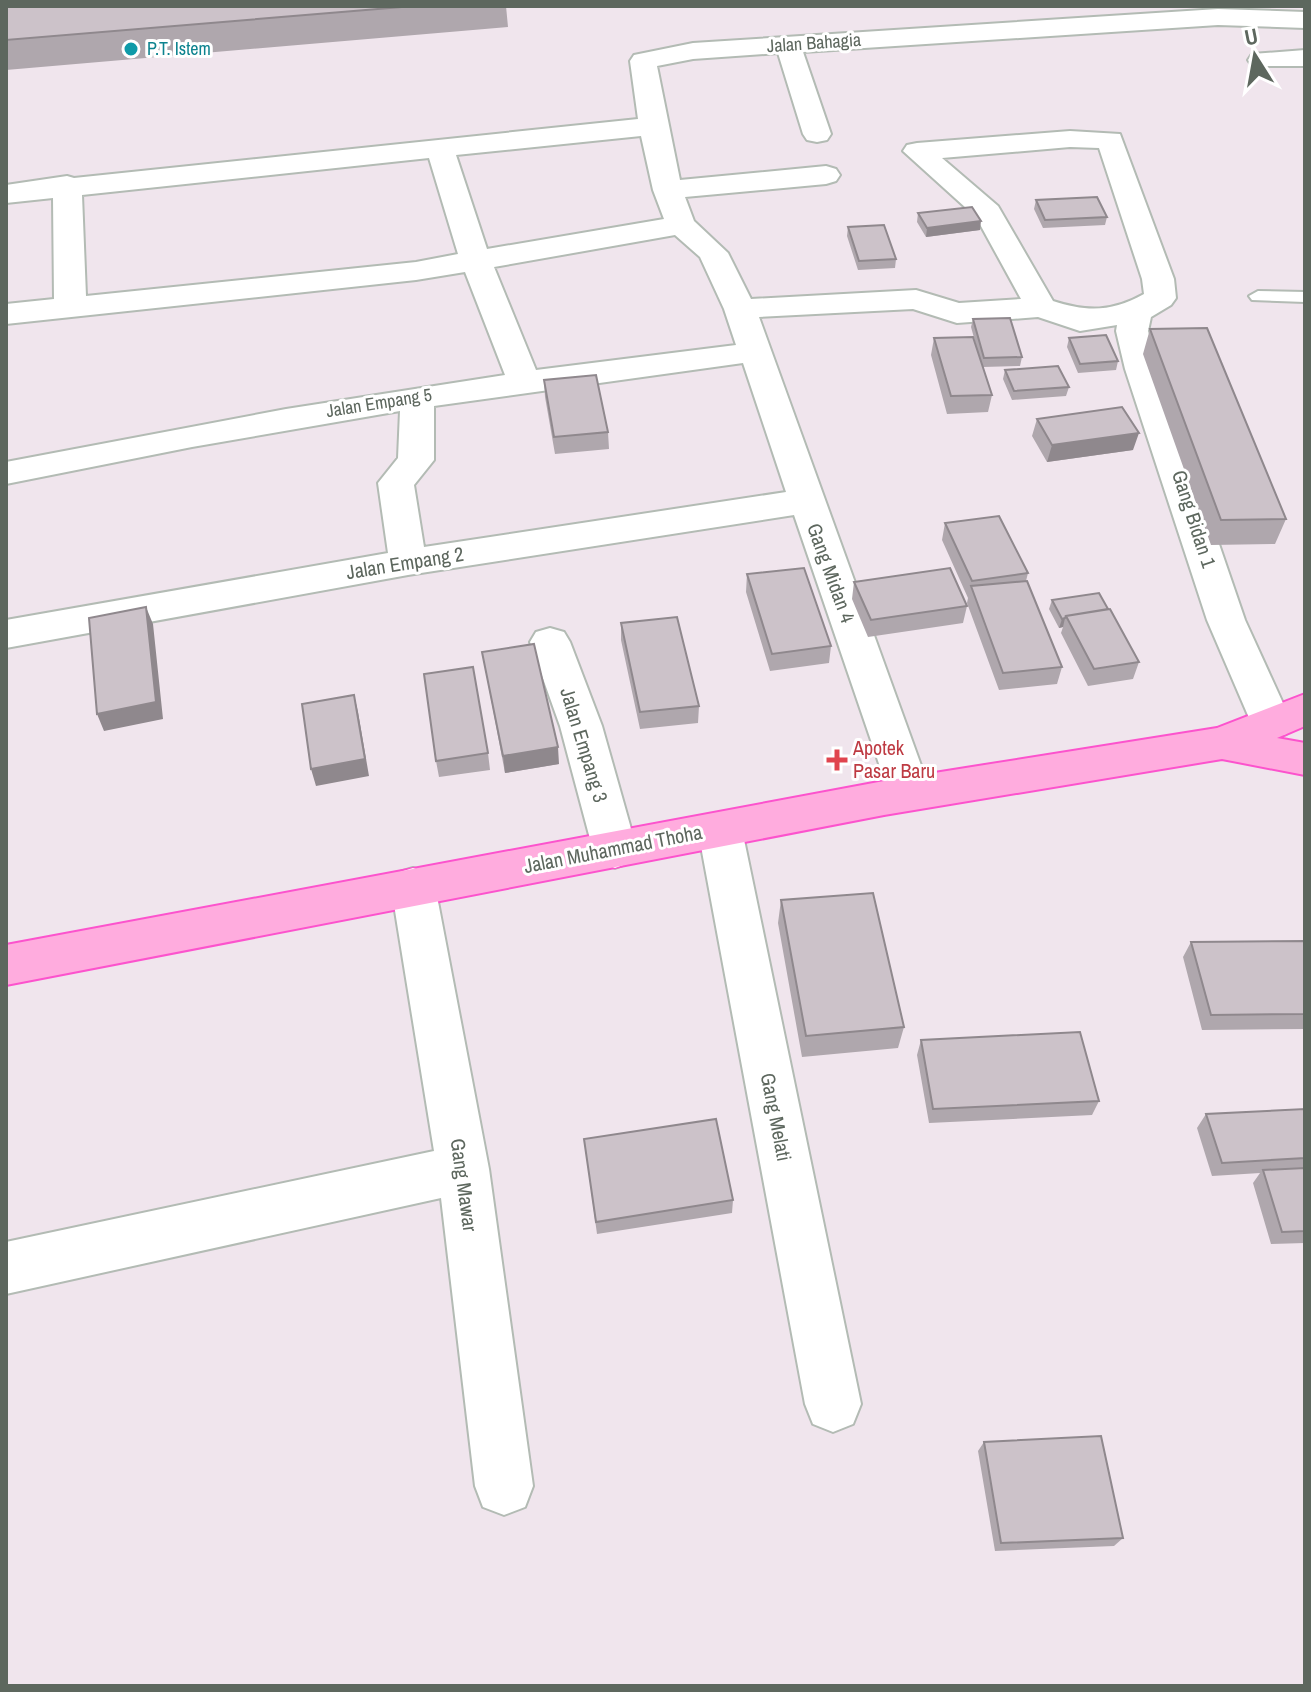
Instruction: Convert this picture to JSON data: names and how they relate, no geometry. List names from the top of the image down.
{
  "streets": {
    "main road": ["Jalan Muhammad Thoha"],
    "street": [
      "Jalan Bahagia",
      "Jalan Empang 5",
      "Gang Bidan 1",
      "Jalan Empang 2",
      "Gang Midan 4",
      "Jalan Empang 3",
      "Gang Melati",
      "Gang Mawar"
    ]
  },
  "crossings": [
    ["Jalan Bahagia", "Jalan Empang 5"],
    ["Jalan Bahagia", "Gang Midan 4"],
    ["Jalan Empang 5", "Gang Midan 4"],
    ["Gang Bidan 1", "Jalan Muhammad Thoha"],
    ["Jalan Empang 2", "Gang Midan 4"],
    ["Gang Midan 4", "Jalan Muhammad Thoha"],
    ["Jalan Empang 3", "Jalan Muhammad Thoha"],
    ["Jalan Muhammad Thoha", "Gang Melati"],
    ["Jalan Muhammad Thoha", "Gang Mawar"]
  ],
  "places": {
    "other": ["P.T. Istem"],
    "health": ["Apotek Pasar Baru"]
  },
  "north": "top"
}
